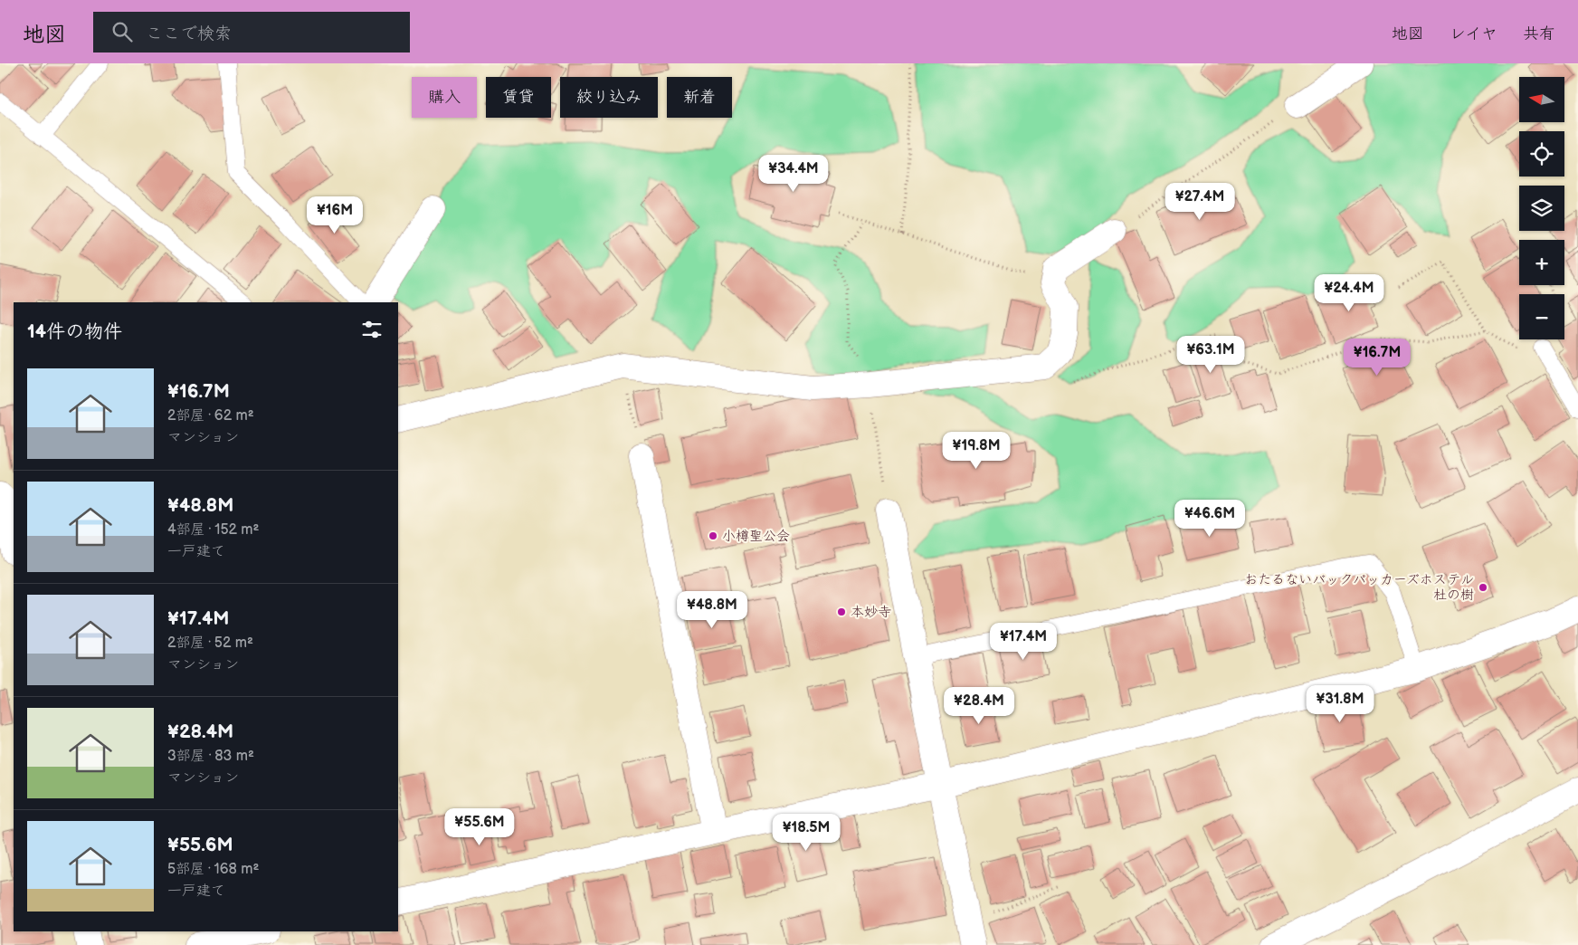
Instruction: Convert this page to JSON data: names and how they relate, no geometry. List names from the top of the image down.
{
  "places": ["小樽聖公会", "おたるないバックパッカーズホステル 杜の樹", "本妙寺"],
  "north": "left",
  "page": {
    "header": "地図",
    "search": "ここで検索",
    "nav": ["地図", "レイヤ", "共有"],
    "map_buttons": ["+", "−"],
    "chip": [
      "購入",
      "賃貸",
      "絞り込み",
      "新着"
    ],
    "price": [
      "¥34.4M",
      "¥27.4M",
      "¥16M",
      "¥24.4M",
      "¥63.1M",
      "¥16.7M",
      "¥19.8M",
      "¥46.6M",
      "¥48.8M",
      "¥17.4M",
      "¥31.8M",
      "¥28.4M",
      "¥55.6M",
      "¥18.5M"
    ],
    "heading": "14件の物件",
    "list": [
      {
        "name": "¥16.7M",
        "note": "2部屋 · 62 m² · マンション"
      },
      {
        "name": "¥48.8M",
        "note": "4部屋 · 152 m² · 一戸建て"
      },
      {
        "name": "¥17.4M",
        "note": "2部屋 · 52 m² · マンション"
      },
      {
        "name": "¥28.4M",
        "note": "3部屋 · 83 m² · マンション"
      },
      {
        "name": "¥55.6M",
        "note": "5部屋 · 168 m² · 一戸建て"
      }
    ]
  }
}
